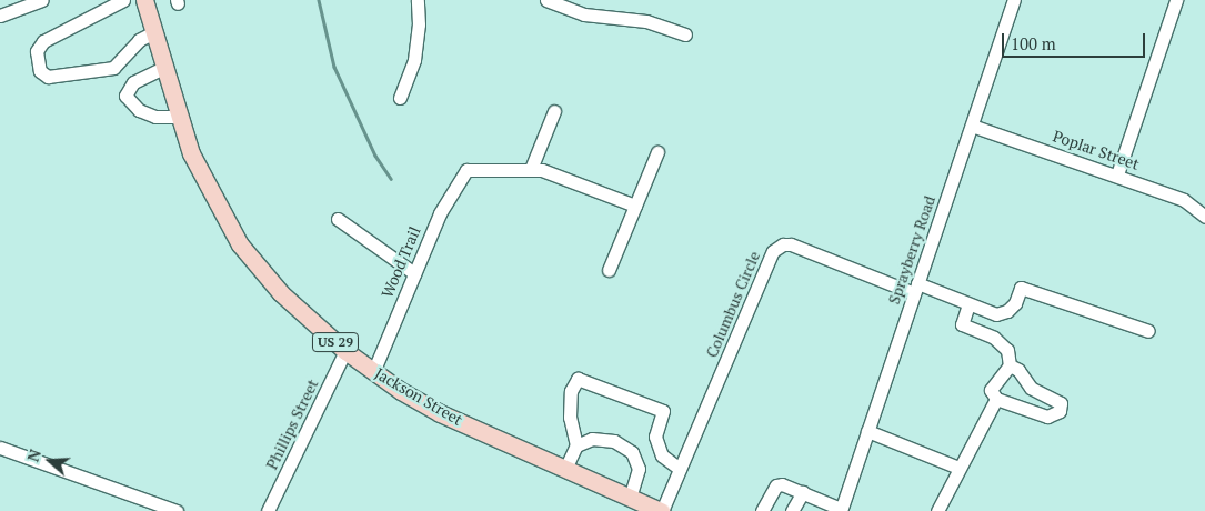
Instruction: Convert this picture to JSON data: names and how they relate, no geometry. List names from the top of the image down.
{
  "streets": {
    "main road": ["US 29", "Jackson Street"],
    "street": [
      "Poplar Street",
      "Sprayberry Road",
      "Wood Trail",
      "Columbus Circle",
      "Phillips Street"
    ]
  },
  "crossings": [
    ["Poplar Street", "Sprayberry Road"],
    ["Sprayberry Road", "Columbus Circle"],
    ["Wood Trail", "Jackson Street"],
    ["Columbus Circle", "Jackson Street"],
    ["Jackson Street", "Phillips Street"]
  ],
  "scale_bar": "100 m",
  "north": "left"
}
